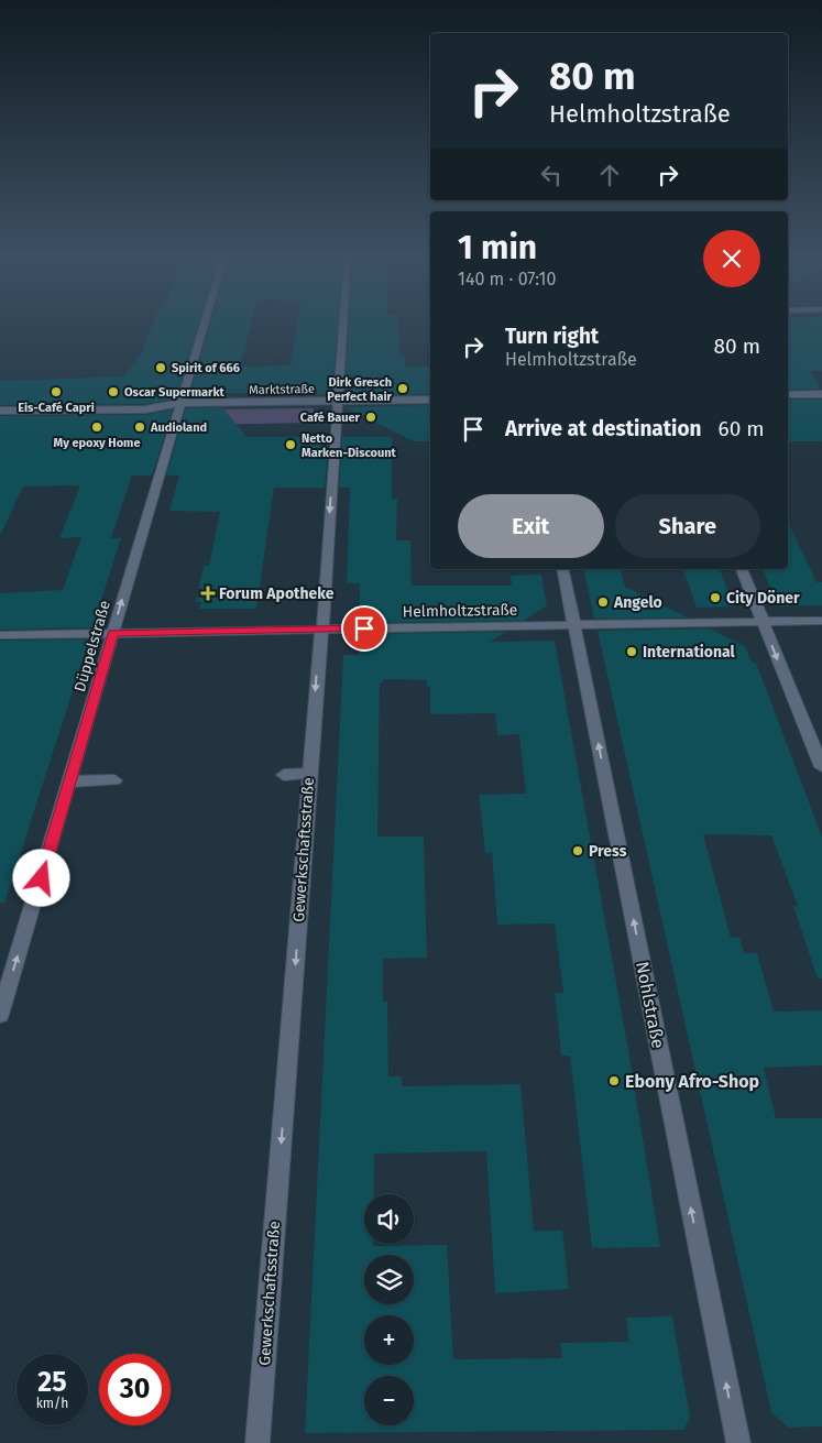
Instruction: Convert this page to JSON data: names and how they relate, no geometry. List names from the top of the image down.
{
  "streets": {
    "street": [
      "Marktstraße",
      "Helmholtzstraße",
      "Düppelstraße",
      "Gewerkschaftsstraße",
      "Nohlstraße"
    ]
  },
  "crossings": [
    ["Marktstraße", "Düppelstraße"],
    ["Marktstraße", "Gewerkschaftsstraße"],
    ["Helmholtzstraße", "Düppelstraße"],
    ["Helmholtzstraße", "Gewerkschaftsstraße"],
    ["Helmholtzstraße", "Nohlstraße"]
  ],
  "one_way": ["Düppelstraße", "Gewerkschaftsstraße", "Nohlstraße"],
  "places": {
    "other": [
      "Spirit of 666",
      "Dirk Gresch Perfect hair",
      "Eis-Café Capri",
      "Oscar Supermarkt",
      "Café Bauer",
      "My epoxy Home",
      "Audioland",
      "Netto Marken-Discount",
      "City Döner",
      "Angelo",
      "International",
      "Press",
      "Ebony Afro-Shop"
    ],
    "health": ["Forum Apotheke"]
  },
  "page": {
    "turn": ["80 m", "Helmholtzstraße"],
    "heading": ["1 min", "140 m · 07:10"],
    "list": [
      {
        "name": "Turn right",
        "note": "Helmholtzstraße",
        "value": "80 m"
      },
      {
        "name": "Arrive at destination",
        "value": "60 m"
      }
    ],
    "buttons": ["Exit", "Share"],
    "map_buttons": ["+", "−"],
    "speed": "25 km/h",
    "limit": "30"
  }
}
